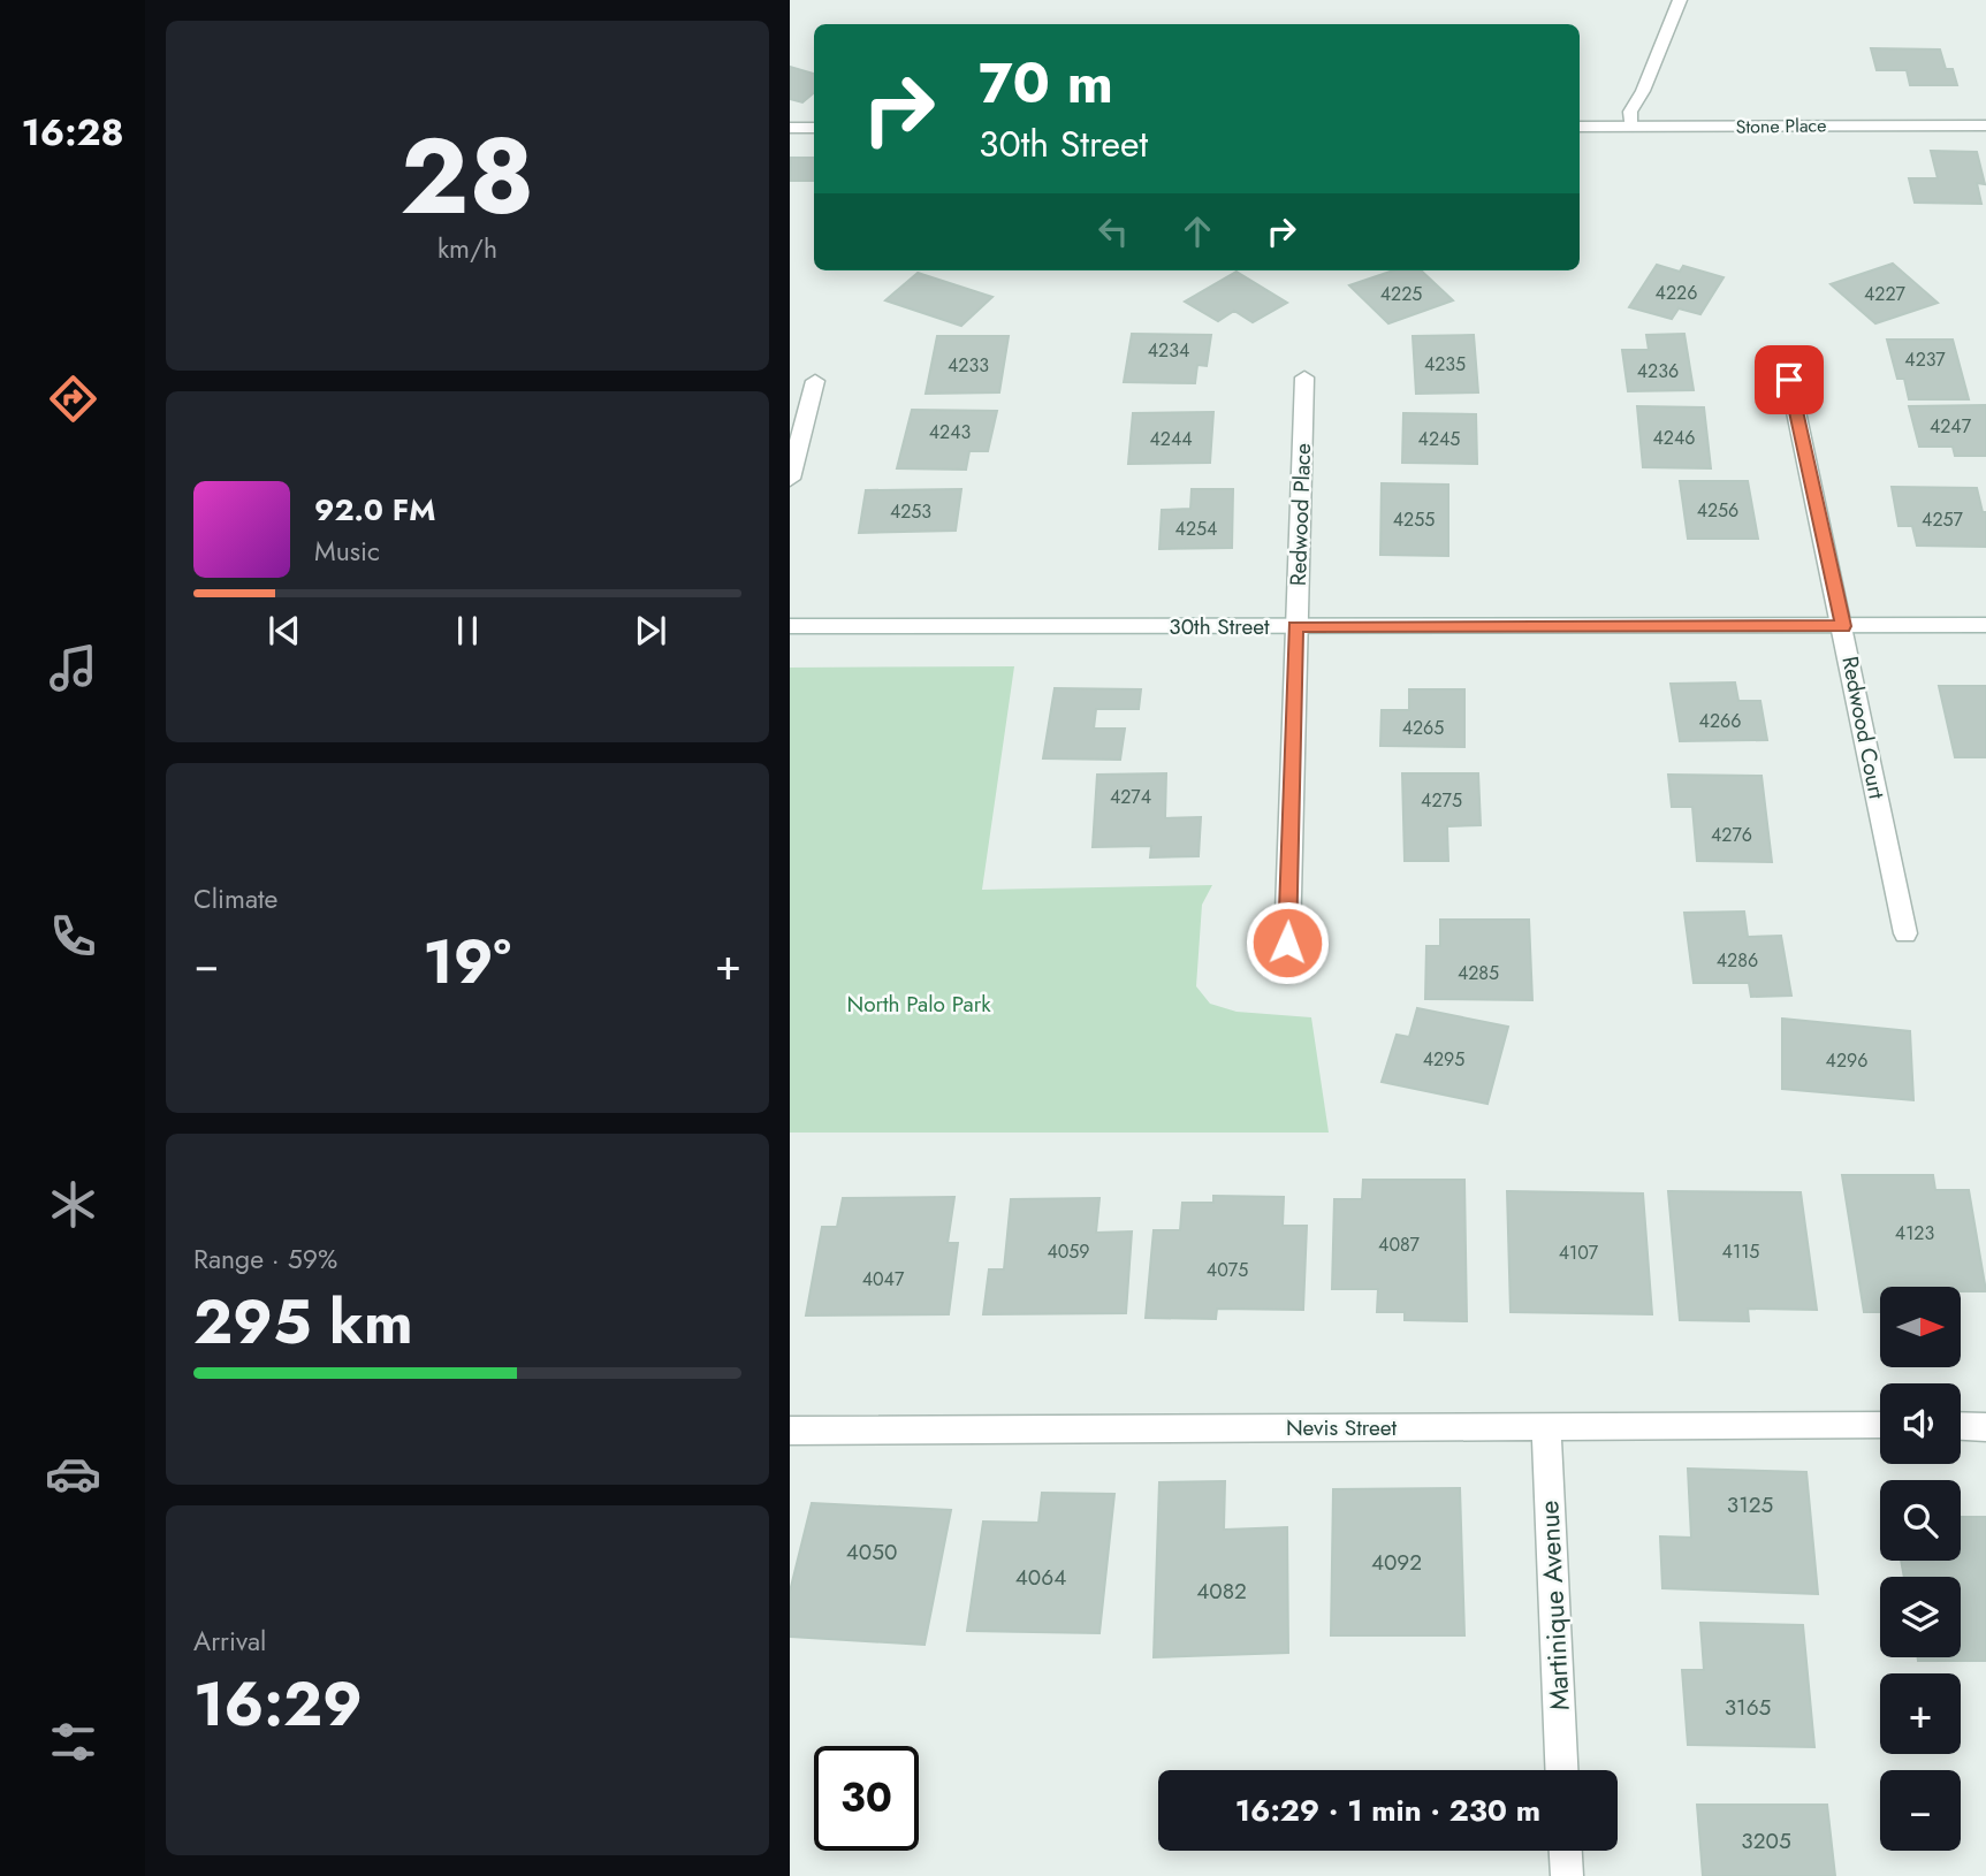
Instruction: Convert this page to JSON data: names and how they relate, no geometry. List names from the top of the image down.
{
  "streets": {
    "street": [
      "Stone Place",
      "Redwood Place",
      "30th Street",
      "Redwood Court",
      "Nevis Street",
      "Martinique Avenue"
    ]
  },
  "crossings": [
    ["Redwood Place", "30th Street"],
    ["30th Street", "Redwood Court"],
    ["Nevis Street", "Martinique Avenue"]
  ],
  "parks": ["North Palo Park"],
  "house_numbers": [
    "4226",
    "4225",
    "4227",
    "4234",
    "4237",
    "4235",
    "4233",
    "4236",
    "4247",
    "4243",
    "4246",
    "4244",
    "4245",
    "4256",
    "4253",
    "4255",
    "4257",
    "4254",
    "4266",
    "4265",
    "4274",
    "4275",
    "4276",
    "4286",
    "4285",
    "4295",
    "4296",
    "4123",
    "4087",
    "4059",
    "4115",
    "4107",
    "4075",
    "4047",
    "3125",
    "4050",
    "4092",
    "4064",
    "4082",
    "3165",
    "3205"
  ],
  "north": "right",
  "page": {
    "tabs": "16:28",
    "tile": [
      ["28", "km/h"],
      "Climate",
      ["Range · 59%", "295 km"],
      ["Arrival", "16:29"]
    ],
    "turn": ["70 m", "30th Street"],
    "song": ["92.0 FM", "Music"],
    "heat": ["−", "19°", "+"],
    "map_buttons": ["+", "−"],
    "limit": "30",
    "trip": "16:29 · 1 min · 230 m"
  }
}
